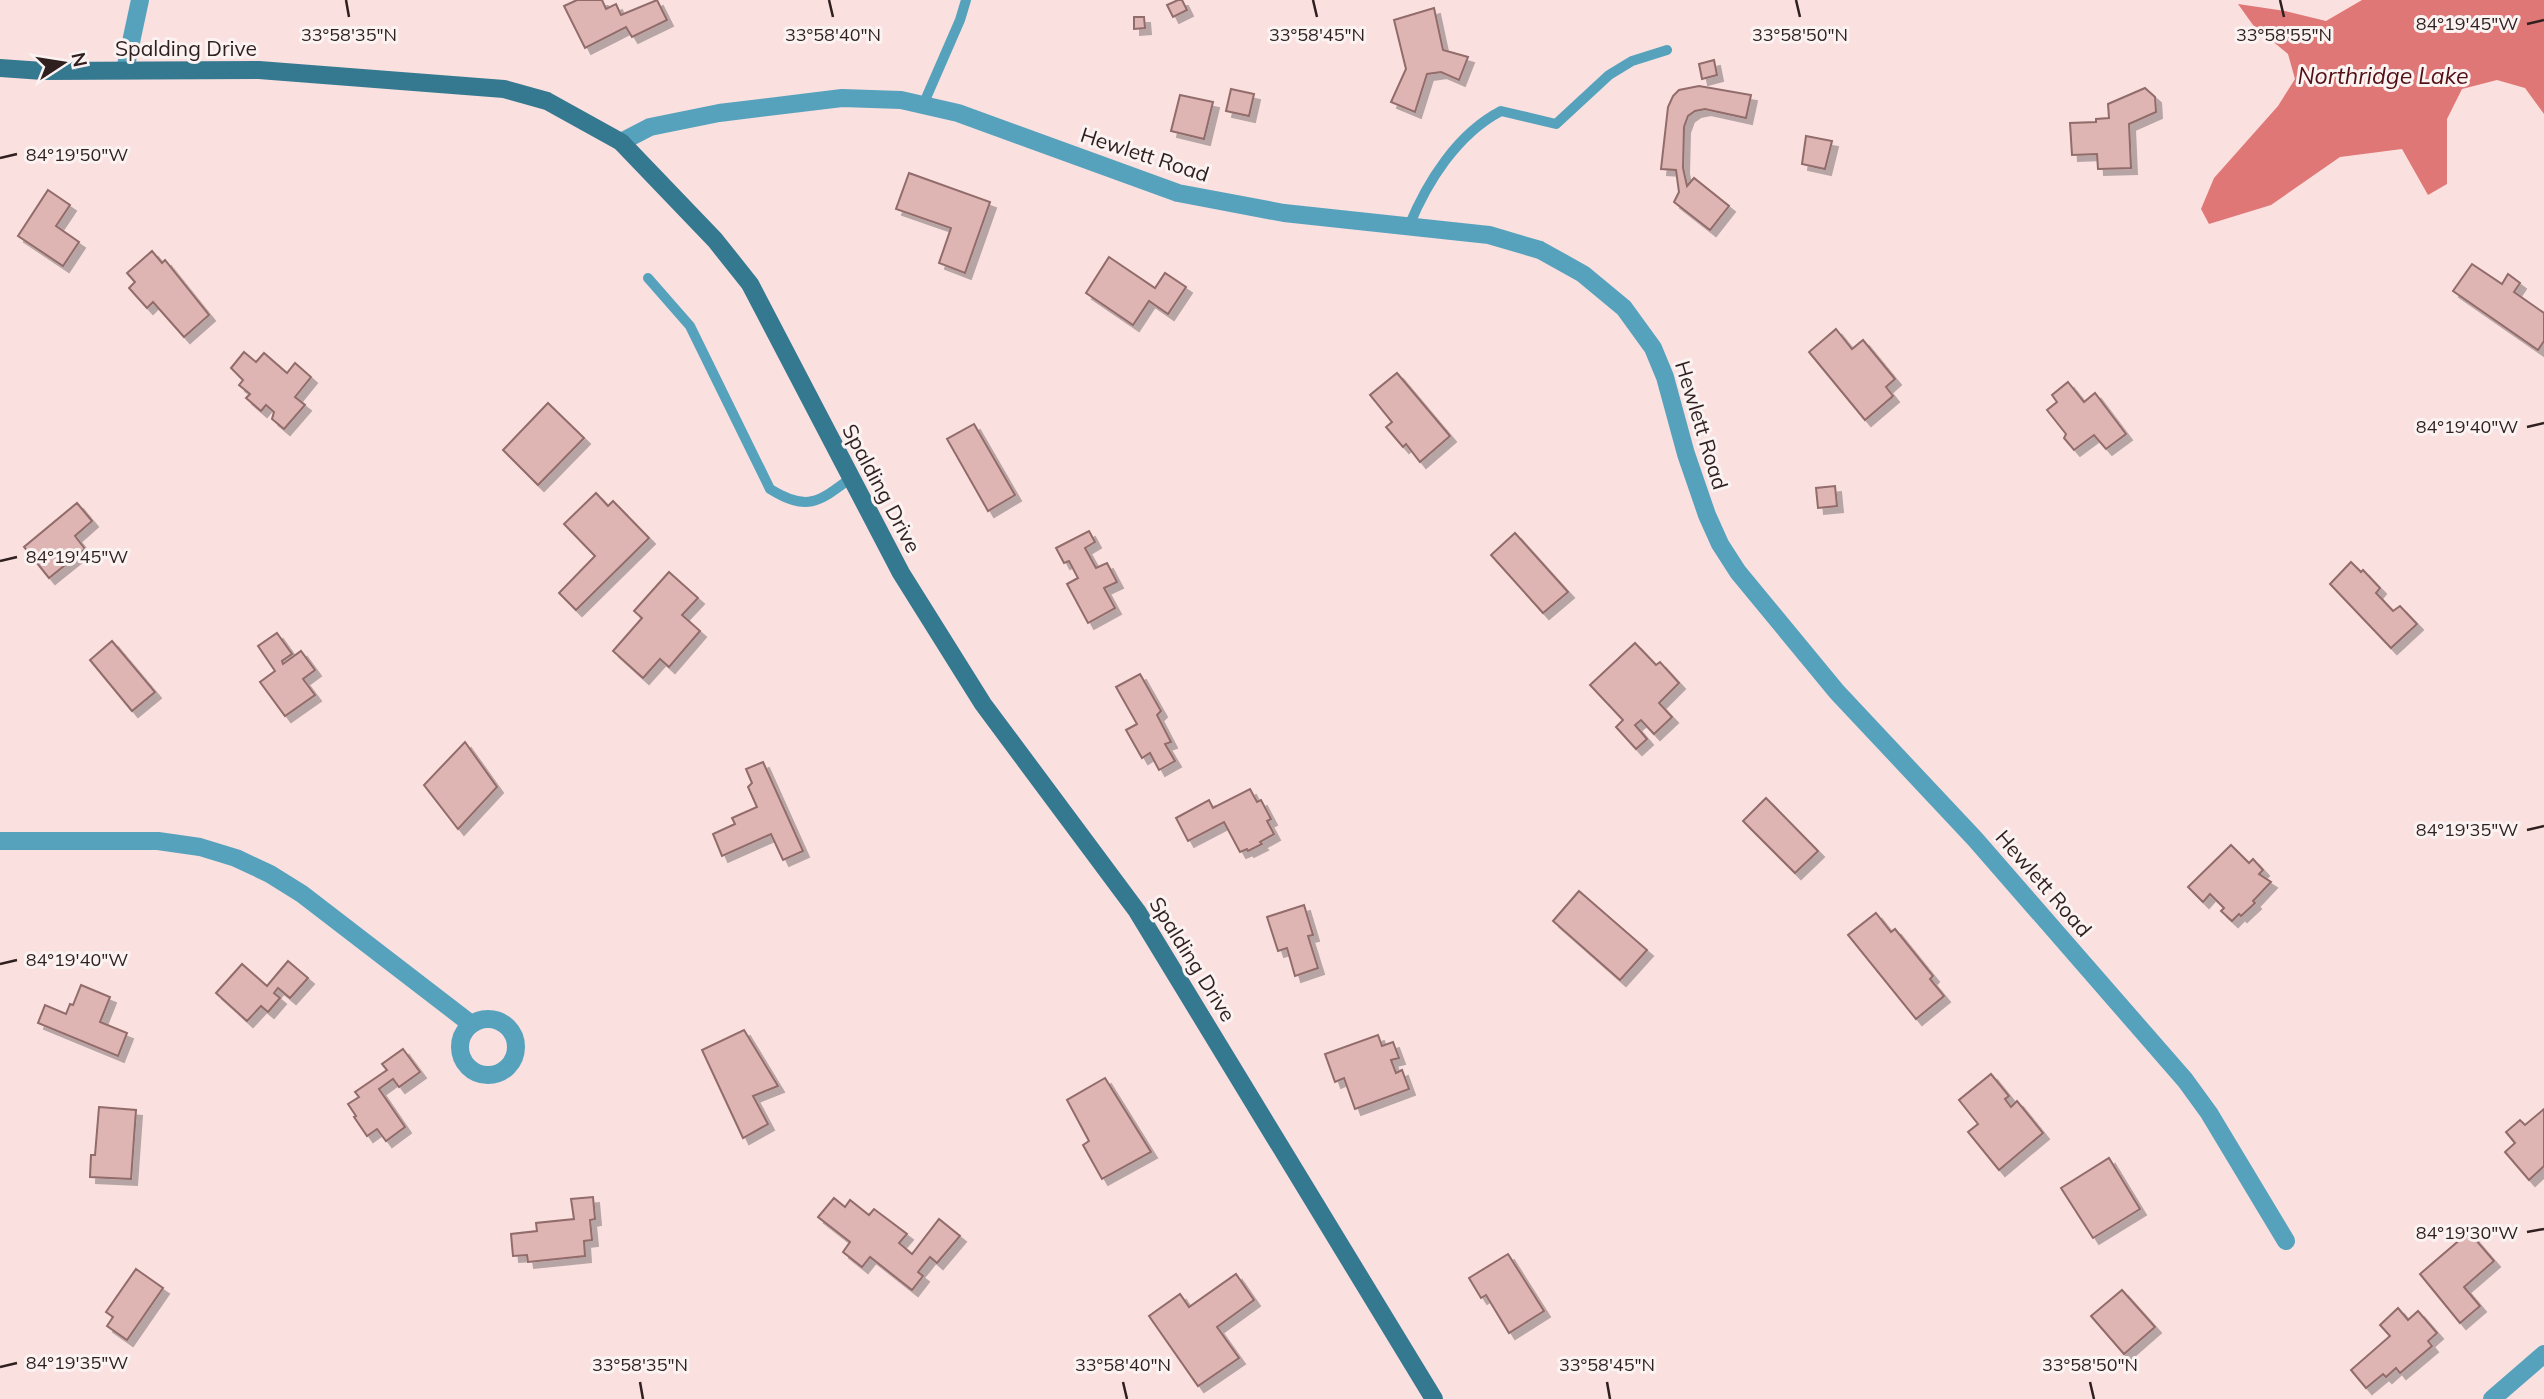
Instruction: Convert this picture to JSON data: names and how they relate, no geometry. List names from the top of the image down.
{
  "streets": {
    "street": ["Spalding Drive", "Hewlett Road"]
  },
  "crossings": [
    ["Spalding Drive", "Hewlett Road"]
  ],
  "water": ["Northridge Lake"],
  "north": "right",
  "coordinates": [
    "84°19'45\"W",
    "33°58'35\"N",
    "33°58'40\"N",
    "33°58'45\"N",
    "33°58'50\"N",
    "33°58'55\"N",
    "84°19'50\"W",
    "84°19'40\"W",
    "84°19'35\"W",
    "84°19'30\"W"
  ]
}
